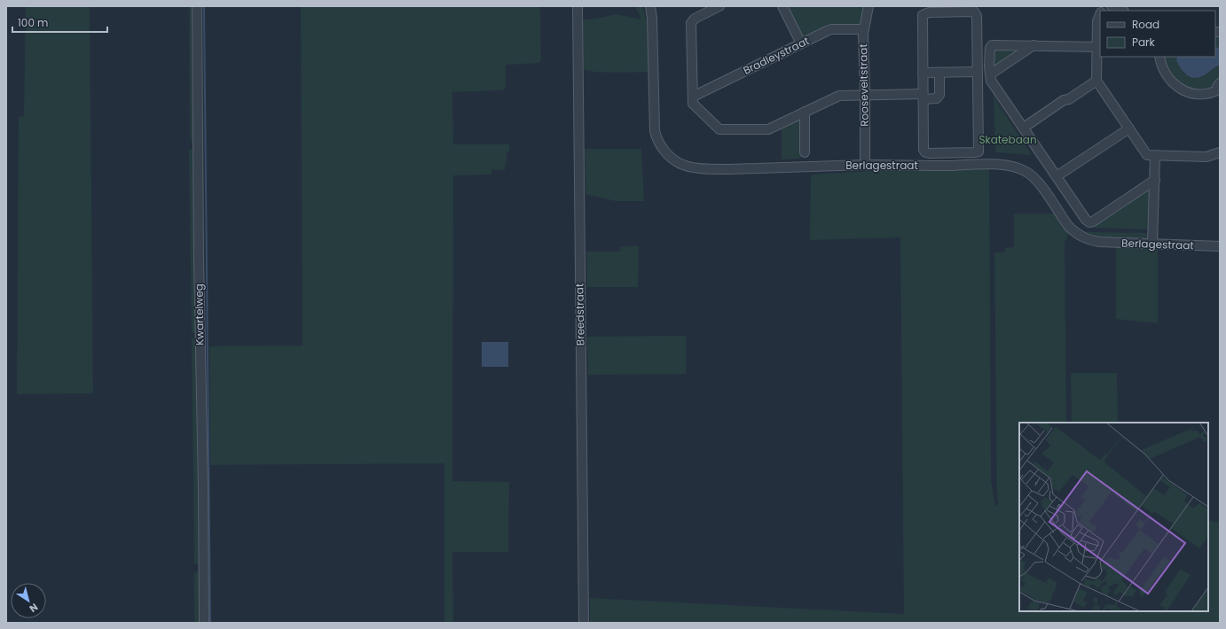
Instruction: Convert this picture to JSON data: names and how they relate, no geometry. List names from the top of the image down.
{
  "streets": {
    "street": [
      "Bradleystraat",
      "Rooseveltstraat",
      "Berlagestraat",
      "Kwartelweg",
      "Breedstraat"
    ]
  },
  "crossings": [
    ["Bradleystraat", "Rooseveltstraat"],
    ["Rooseveltstraat", "Berlagestraat"]
  ],
  "parks": ["Skatebaan"],
  "legend": ["Road", "Park"],
  "scale_bar": "100 m",
  "north": "bottom right"
}
